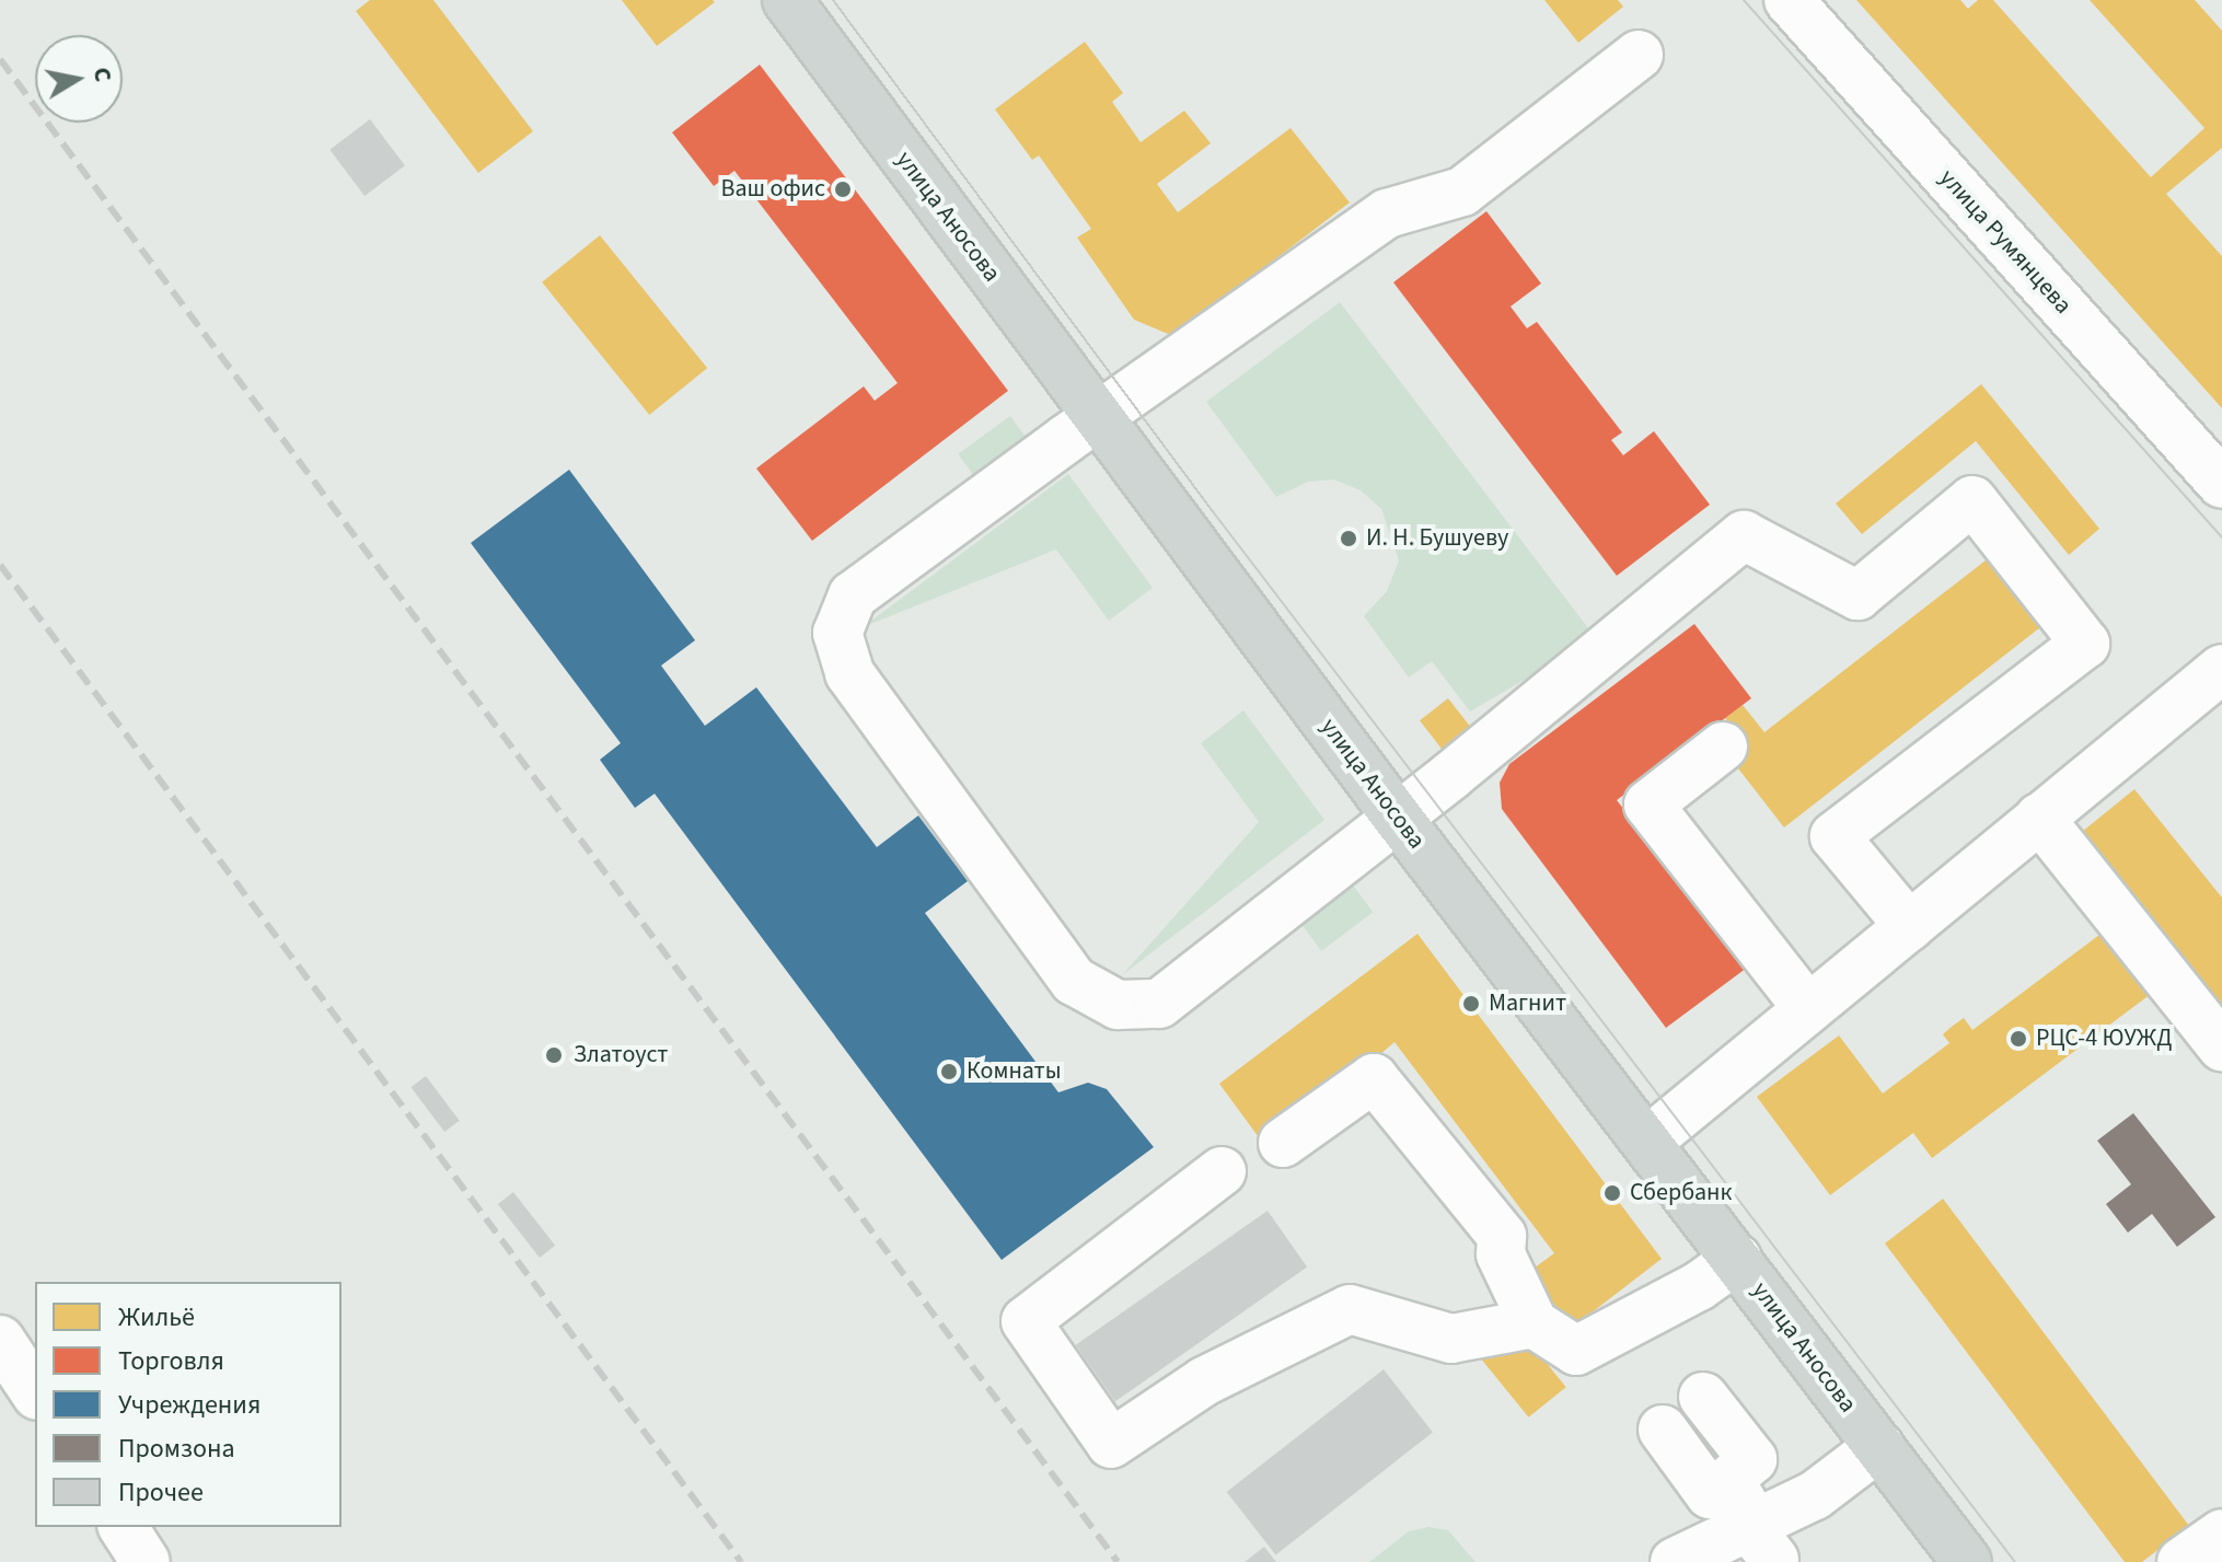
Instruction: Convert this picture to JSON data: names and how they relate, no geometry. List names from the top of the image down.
{
  "streets": {
    "main road": ["улица Аносова"],
    "street": ["улица Румянцева"]
  },
  "places": [
    "Ваш офис",
    "И. Н. Бушуеву",
    "Магнит",
    "РЦС-4 ЮУЖД",
    "Златоуст",
    "Комнаты",
    "Сбербанк"
  ],
  "legend": [
    "Жильё",
    "Торговля",
    "Учреждения",
    "Промзона",
    "Прочее"
  ],
  "north": "right"
}
